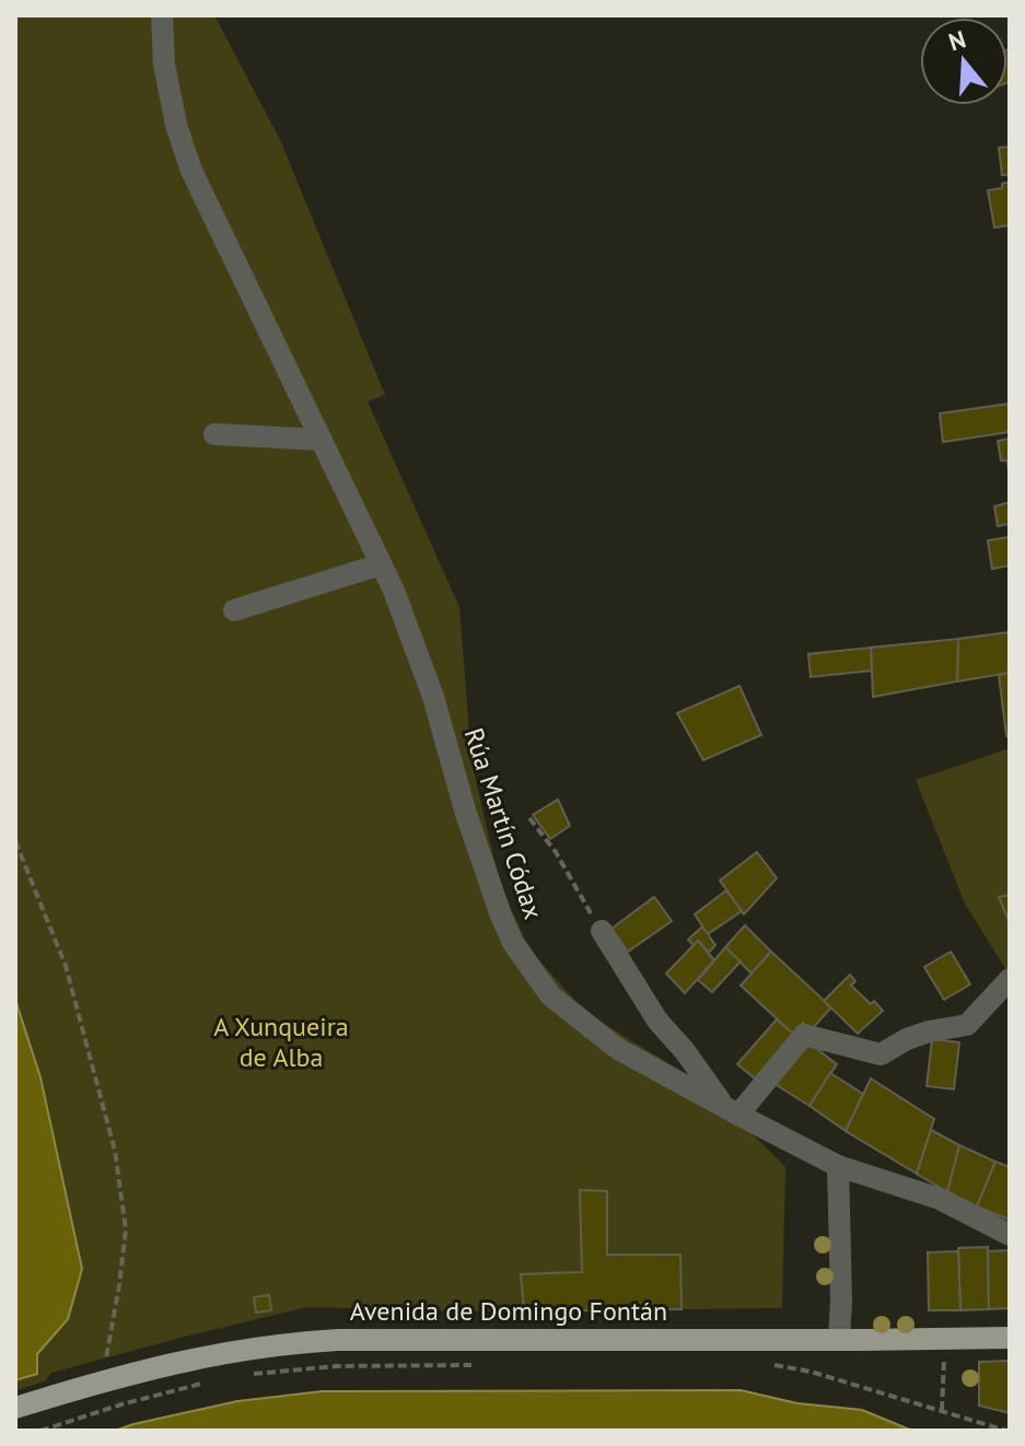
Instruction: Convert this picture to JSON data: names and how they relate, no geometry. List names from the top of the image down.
{
  "streets": {
    "main road": ["Avenida de Domingo Fontán"],
    "street": ["Rúa Martín Códax"]
  },
  "parks": ["A Xunqueira de Alba"],
  "north": "top"
}
